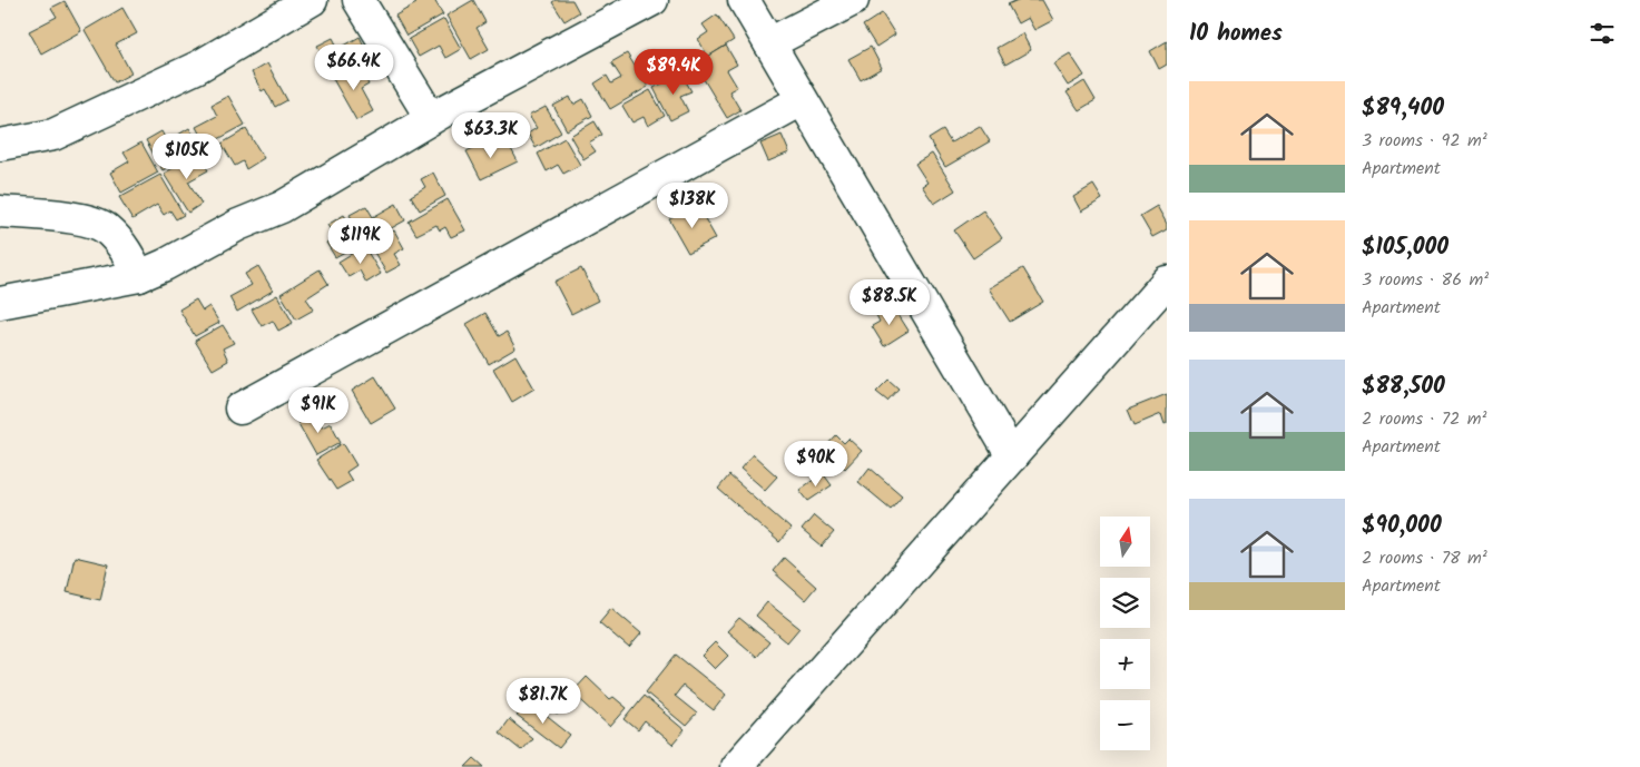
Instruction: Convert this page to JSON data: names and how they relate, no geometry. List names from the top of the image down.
{
  "north": "top",
  "page": {
    "heading": "10 homes",
    "price": [
      "$66.4K",
      "$89.4K",
      "$63.3K",
      "$105K",
      "$138K",
      "$119K",
      "$88.5K",
      "$91K",
      "$90K",
      "$81.7K"
    ],
    "list": [
      {
        "name": "$89,400",
        "note": "3 rooms · 92 m² · Apartment"
      },
      {
        "name": "$105,000",
        "note": "3 rooms · 86 m² · Apartment"
      },
      {
        "name": "$88,500",
        "note": "2 rooms · 72 m² · Apartment"
      },
      {
        "name": "$90,000",
        "note": "2 rooms · 78 m² · Apartment"
      }
    ],
    "map_buttons": ["+", "−"]
  }
}
